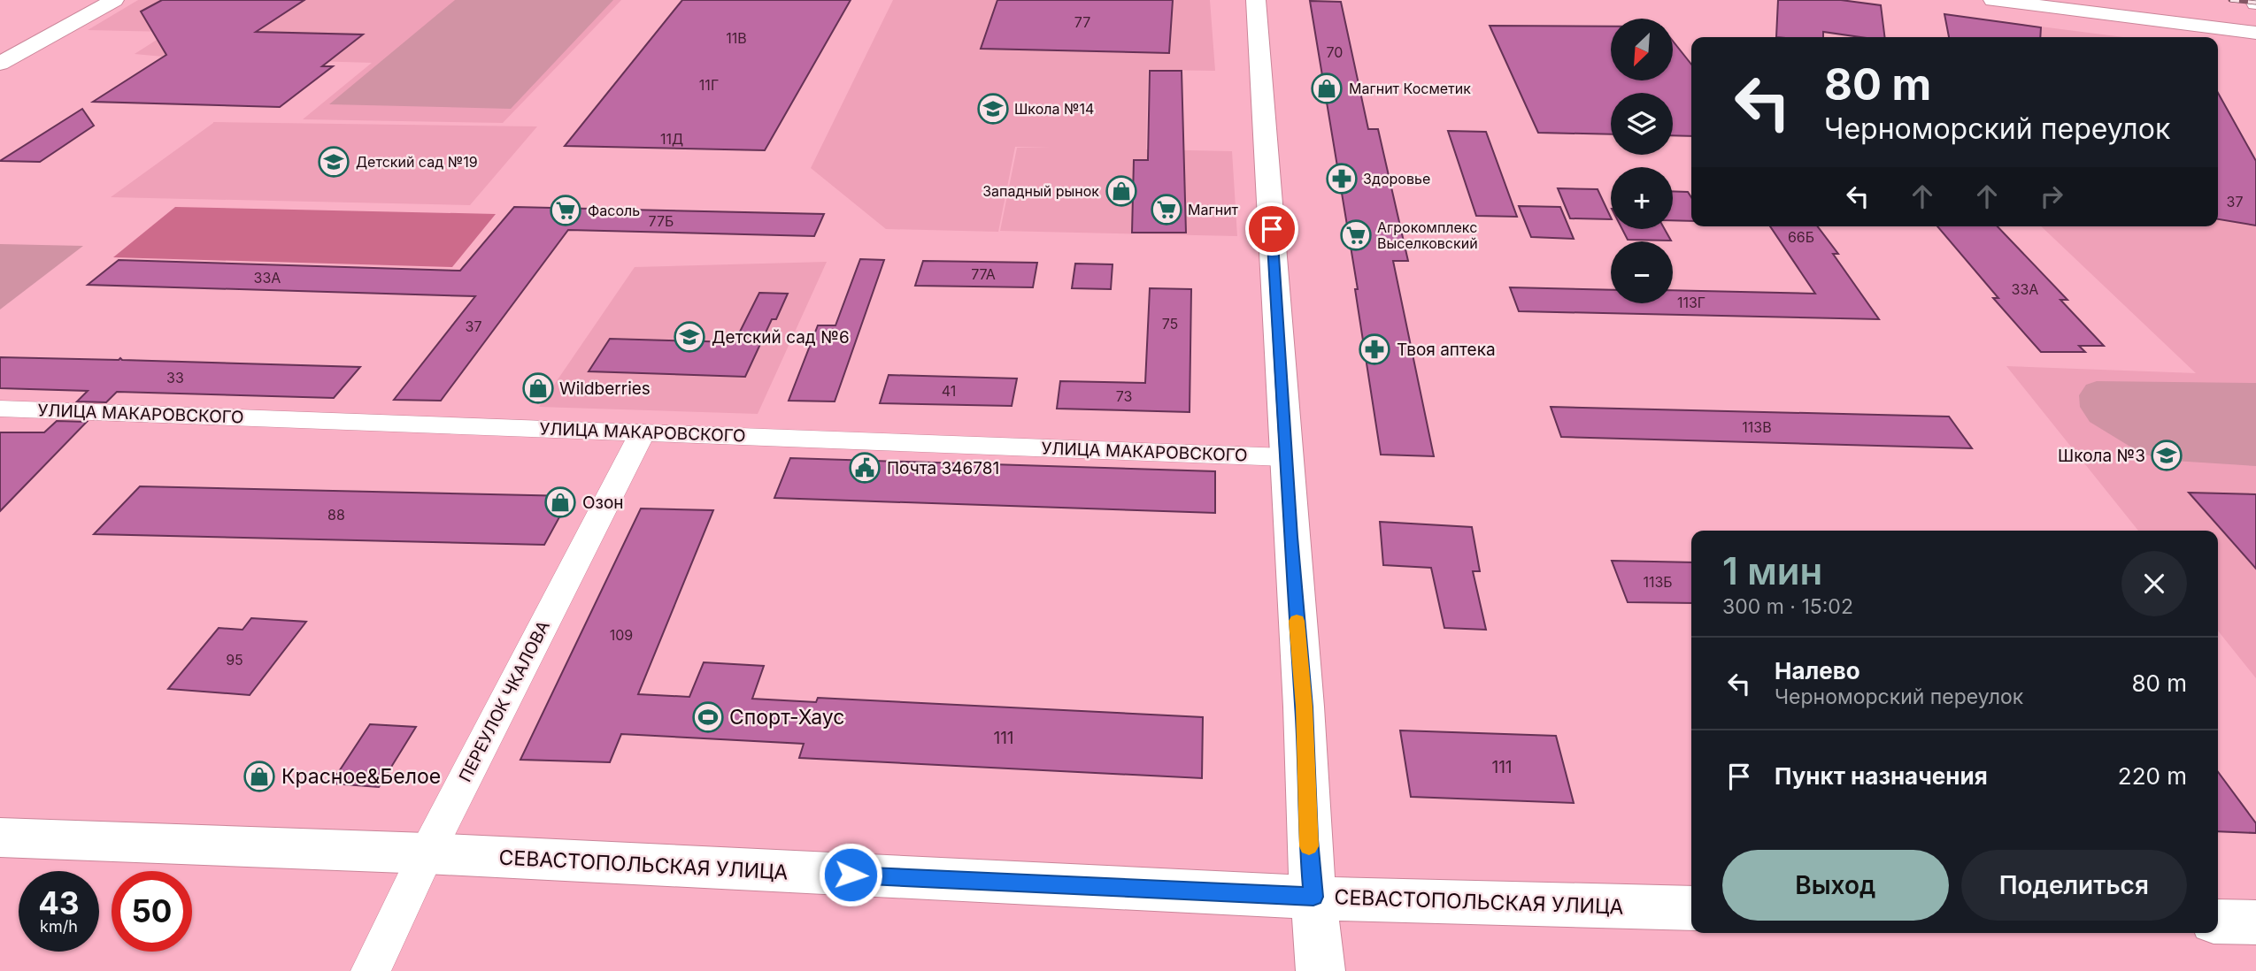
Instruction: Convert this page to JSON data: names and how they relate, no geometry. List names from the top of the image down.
{
  "streets": {
    "street": ["УЛИЦА МАКАРОВСКОГО", "ПЕРЕУЛОК ЧКАЛОВА", "СЕВАСТОПОЛЬСКАЯ УЛИЦА"]
  },
  "crossings": [
    ["УЛИЦА МАКАРОВСКОГО", "ПЕРЕУЛОК ЧКАЛОВА"],
    ["ПЕРЕУЛОК ЧКАЛОВА", "СЕВАСТОПОЛЬСКАЯ УЛИЦА"]
  ],
  "places": {
    "shop": [
      "Магнит Косметик",
      "Западный рынок",
      "Wildberries",
      "Озон",
      "Красное&Белое"
    ],
    "school or university": [
      "Школа №14",
      "Детский сад №19",
      "Детский сад №6",
      "Школа №3"
    ],
    "pharmacy": ["Здоровье", "Твоя аптека"],
    "supermarket": ["Магнит", "Фасоль", "Агрокомплекс Выселковский"],
    "public building": ["Почта 346781"],
    "sports": ["Спорт-Хаус"]
  },
  "house_numbers": [
    "77",
    "11В",
    "70",
    "11Г",
    "11Д",
    "37",
    "77Б",
    "66Б",
    "77А",
    "33А",
    "33А",
    "113Г",
    "75",
    "37",
    "33",
    "41",
    "73",
    "113В",
    "88",
    "113Б",
    "109",
    "95",
    "111",
    "111"
  ],
  "north": "bottom left",
  "page": {
    "map_buttons": ["+", "−"],
    "turn": ["80 m", "Черноморский переулок"],
    "heading": ["1 мин", "300 m · 15:02"],
    "list": [
      {
        "name": "Налево",
        "note": "Черноморский переулок",
        "value": "80 m"
      },
      {
        "name": "Пункт назначения",
        "value": "220 m"
      }
    ],
    "buttons": ["Выход", "Поделиться"],
    "speed": "43 km/h",
    "limit": "50"
  }
}
